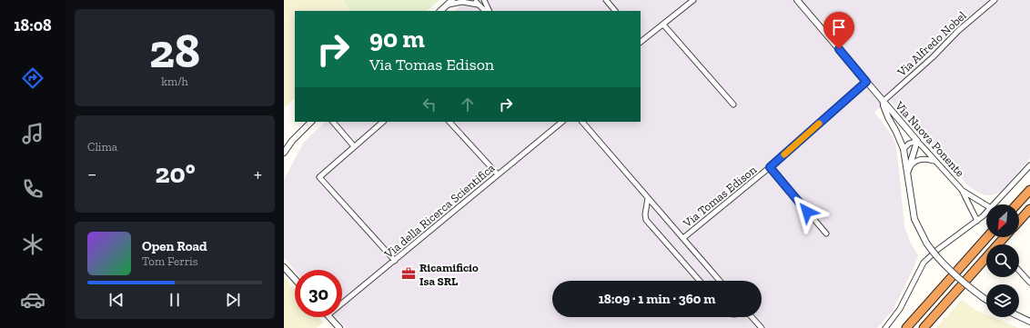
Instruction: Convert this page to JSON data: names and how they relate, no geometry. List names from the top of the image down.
{
  "streets": {
    "street": [
      "Via Alfredo Nobel",
      "Via Nuova Ponente",
      "Via Tomas Edison",
      "Via della Ricerca Scientifica"
    ]
  },
  "crossings": [
    ["Via Alfredo Nobel", "Via Nuova Ponente"],
    ["Via Nuova Ponente", "Via Tomas Edison"]
  ],
  "places": {
    "office": ["Ricamificio Isa SRL"]
  },
  "north": "bottom left",
  "page": {
    "tabs": "18:08",
    "tile": [
      ["28", "km/h"],
      "Clima"
    ],
    "turn": ["90 m", "Via Tomas Edison"],
    "heat": ["−", "20°", "+"],
    "song": ["Open Road", "Tom Ferris"],
    "limit": "30",
    "trip": "18:09 · 1 min · 360 m"
  }
}
